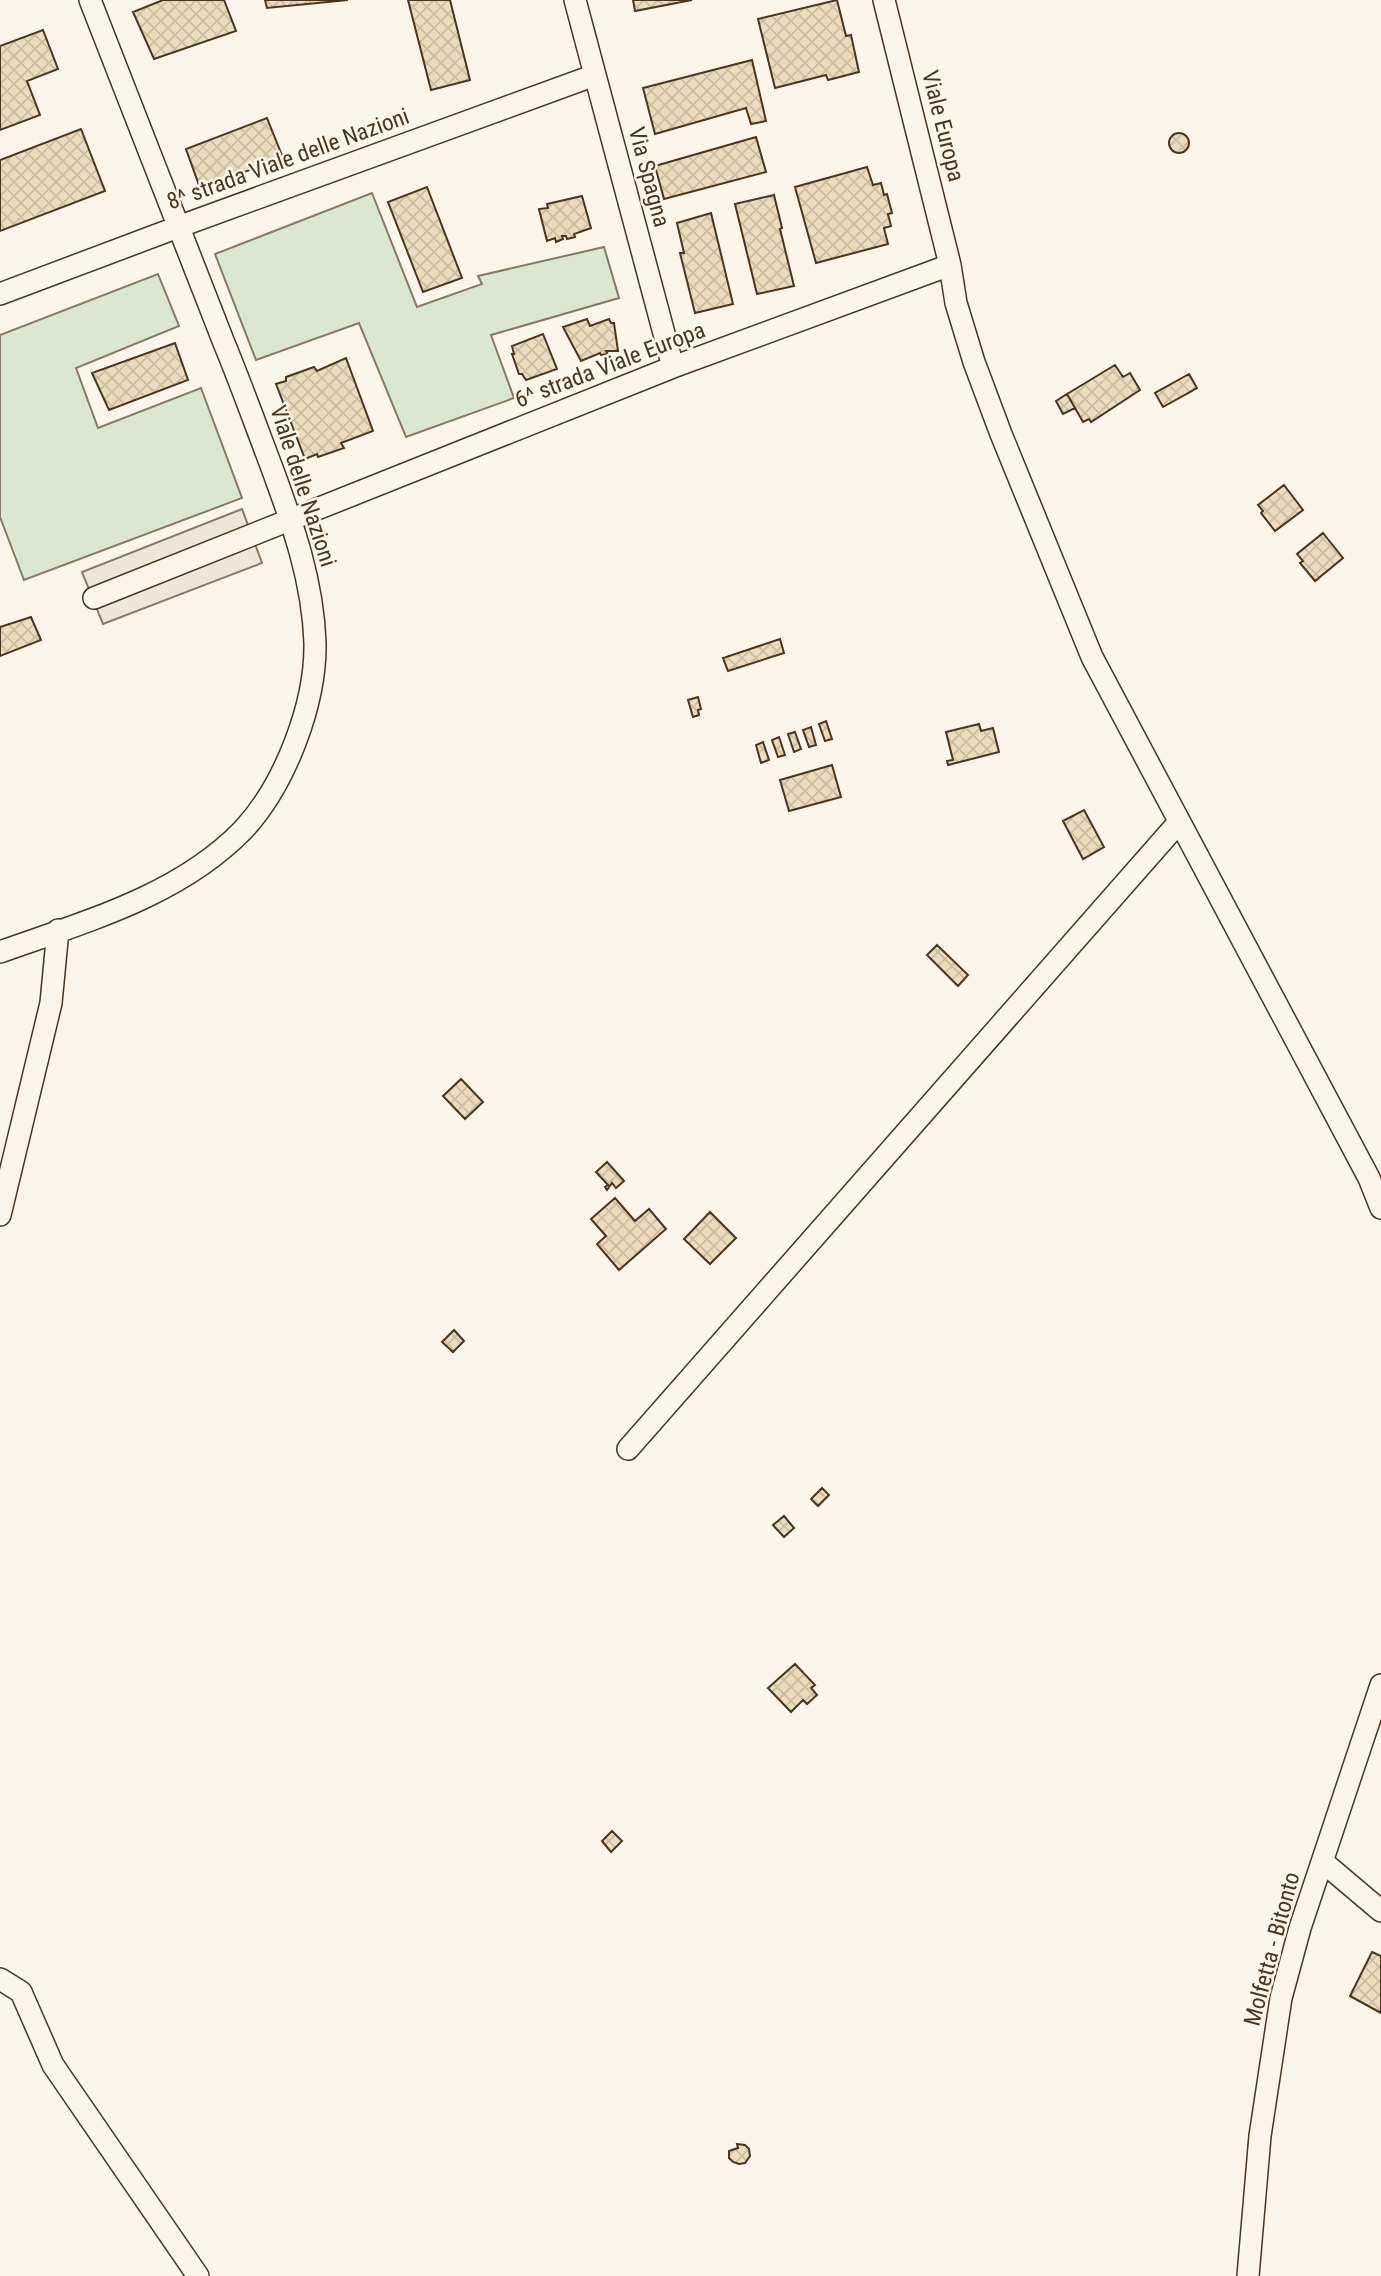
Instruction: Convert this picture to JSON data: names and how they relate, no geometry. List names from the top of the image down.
{
  "streets": {
    "street": [
      "Viale Europa",
      "8^ strada Viale delle Nazioni",
      "Via Spagna",
      "6^ strada Viale Europa",
      "Viale delle Nazioni",
      "Molfetta - Bitonto"
    ]
  },
  "crossings": [
    ["Viale Europa", "6^ strada Viale Europa"],
    ["8^ strada Viale delle Nazioni", "Via Spagna"],
    ["8^ strada Viale delle Nazioni", "Viale delle Nazioni"],
    ["Via Spagna", "6^ strada Viale Europa"],
    ["6^ strada Viale Europa", "Viale delle Nazioni"]
  ]
}
